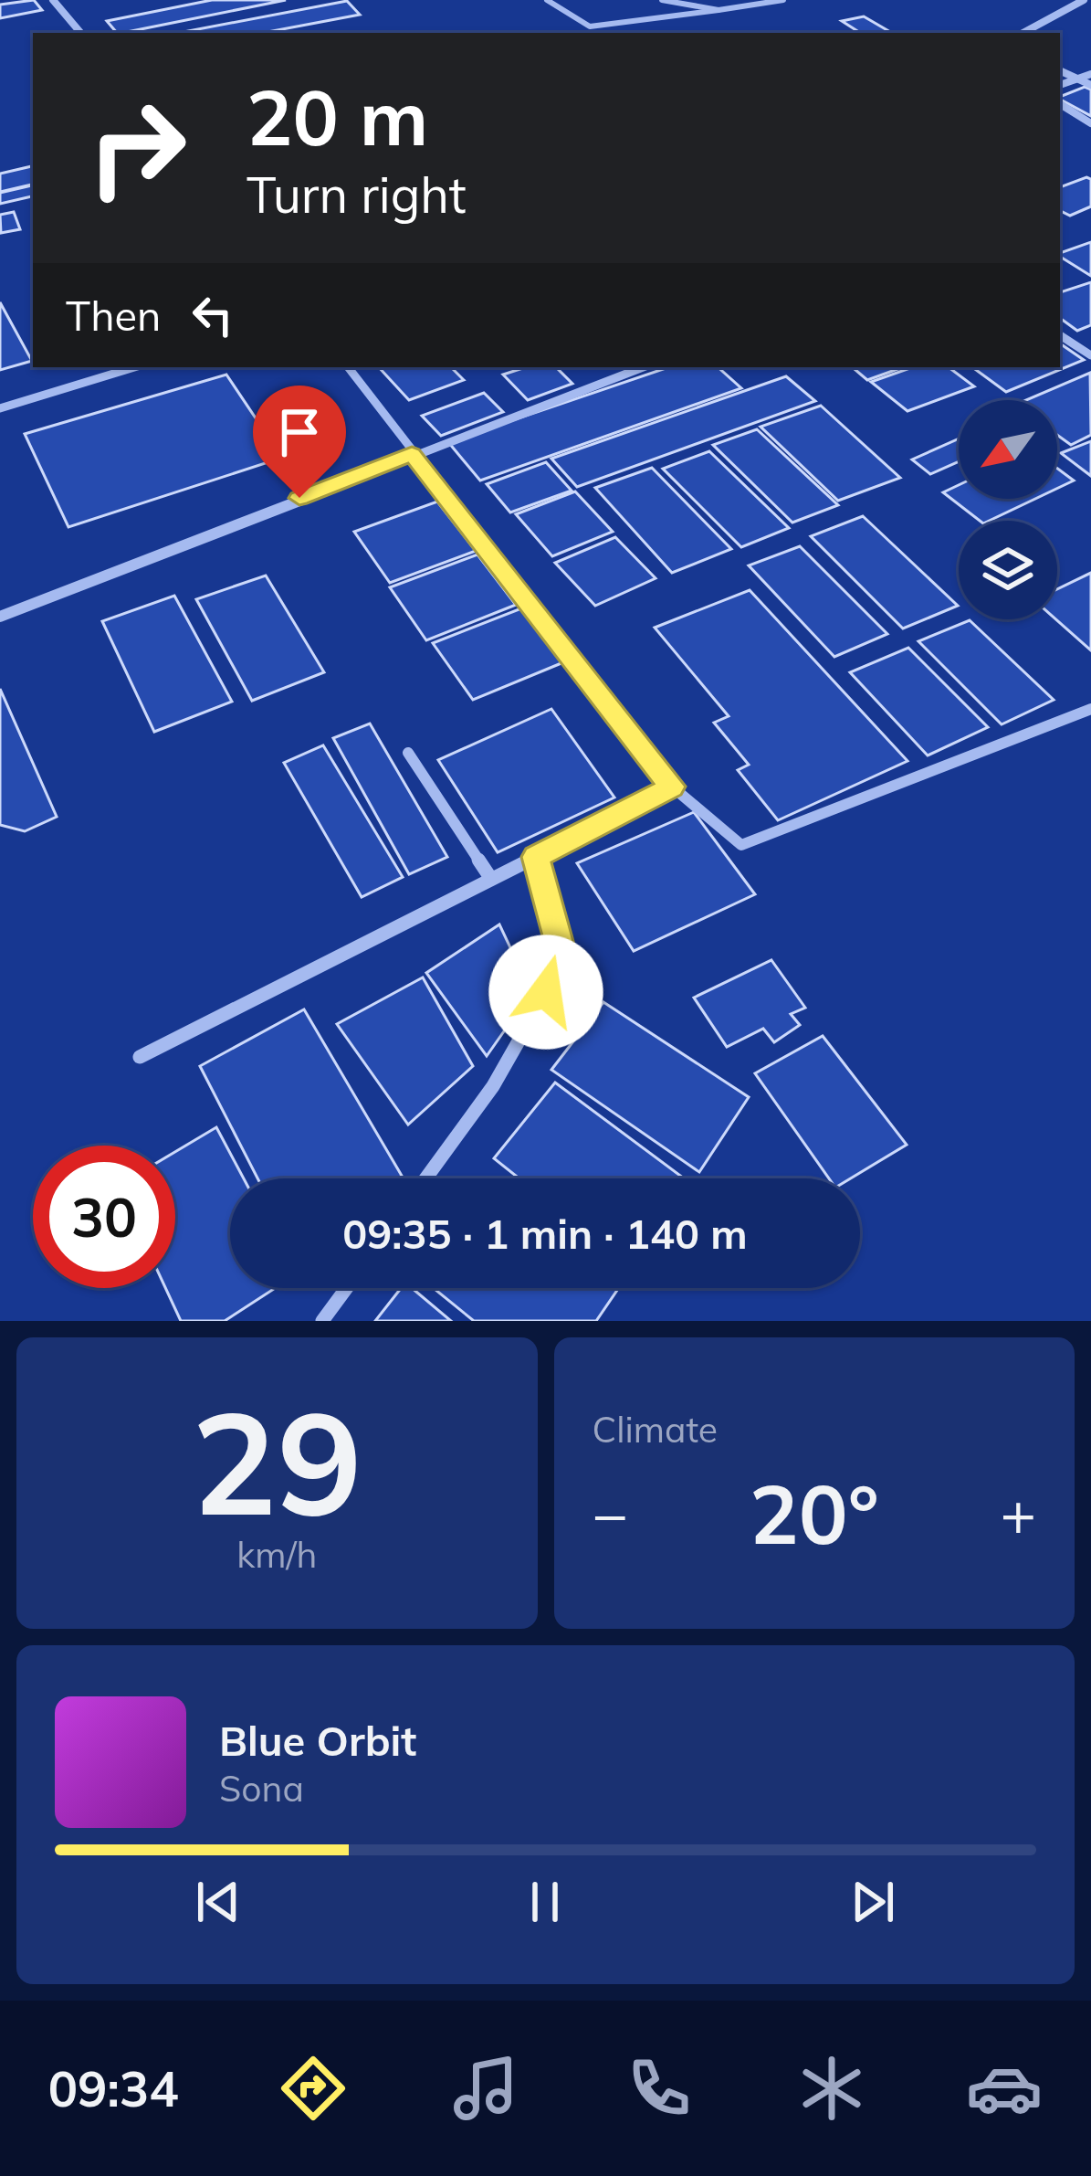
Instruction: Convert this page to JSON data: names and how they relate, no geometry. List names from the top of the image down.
{
  "north": "bottom left",
  "page": {
    "turn": ["20 m", "Turn right"],
    "then": "Then",
    "limit": "30",
    "trip": "09:35 · 1 min · 140 m",
    "tile": [
      ["29", "km/h"],
      "Climate"
    ],
    "heat": ["−", "20°", "+"],
    "song": ["Blue Orbit", "Sona"],
    "tabs": "09:34"
  }
}
